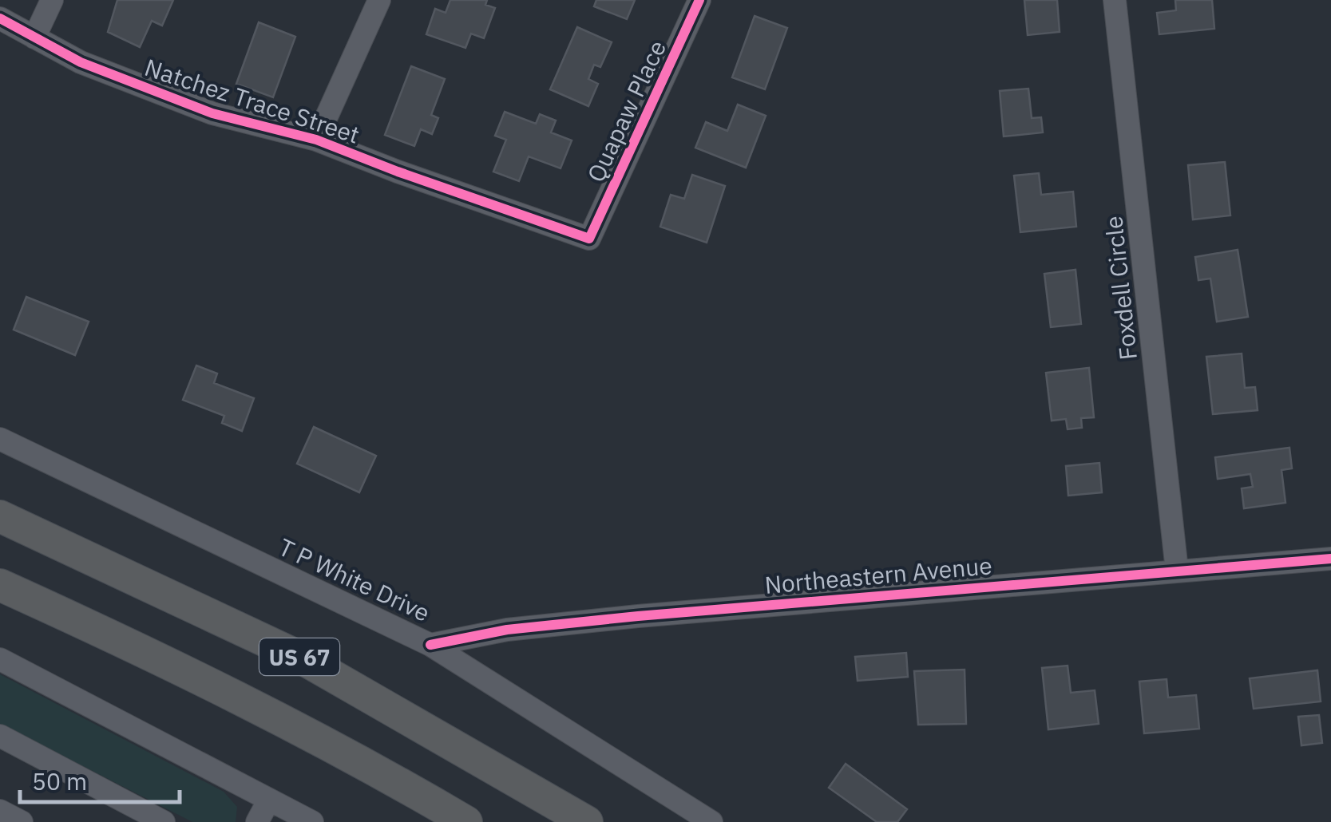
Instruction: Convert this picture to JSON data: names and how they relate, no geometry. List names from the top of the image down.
{
  "streets": {
    "highway": ["US 67"],
    "street": [
      "Natchez Trace Street",
      "Quapaw Place",
      "Foxdell Circle",
      "Northeastern Avenue",
      "T P White Drive"
    ]
  },
  "crossings": [
    ["Natchez Trace Street", "Quapaw Place"],
    ["Foxdell Circle", "Northeastern Avenue"],
    ["Northeastern Avenue", "T P White Drive"]
  ],
  "scale_bar": "50 m"
}
